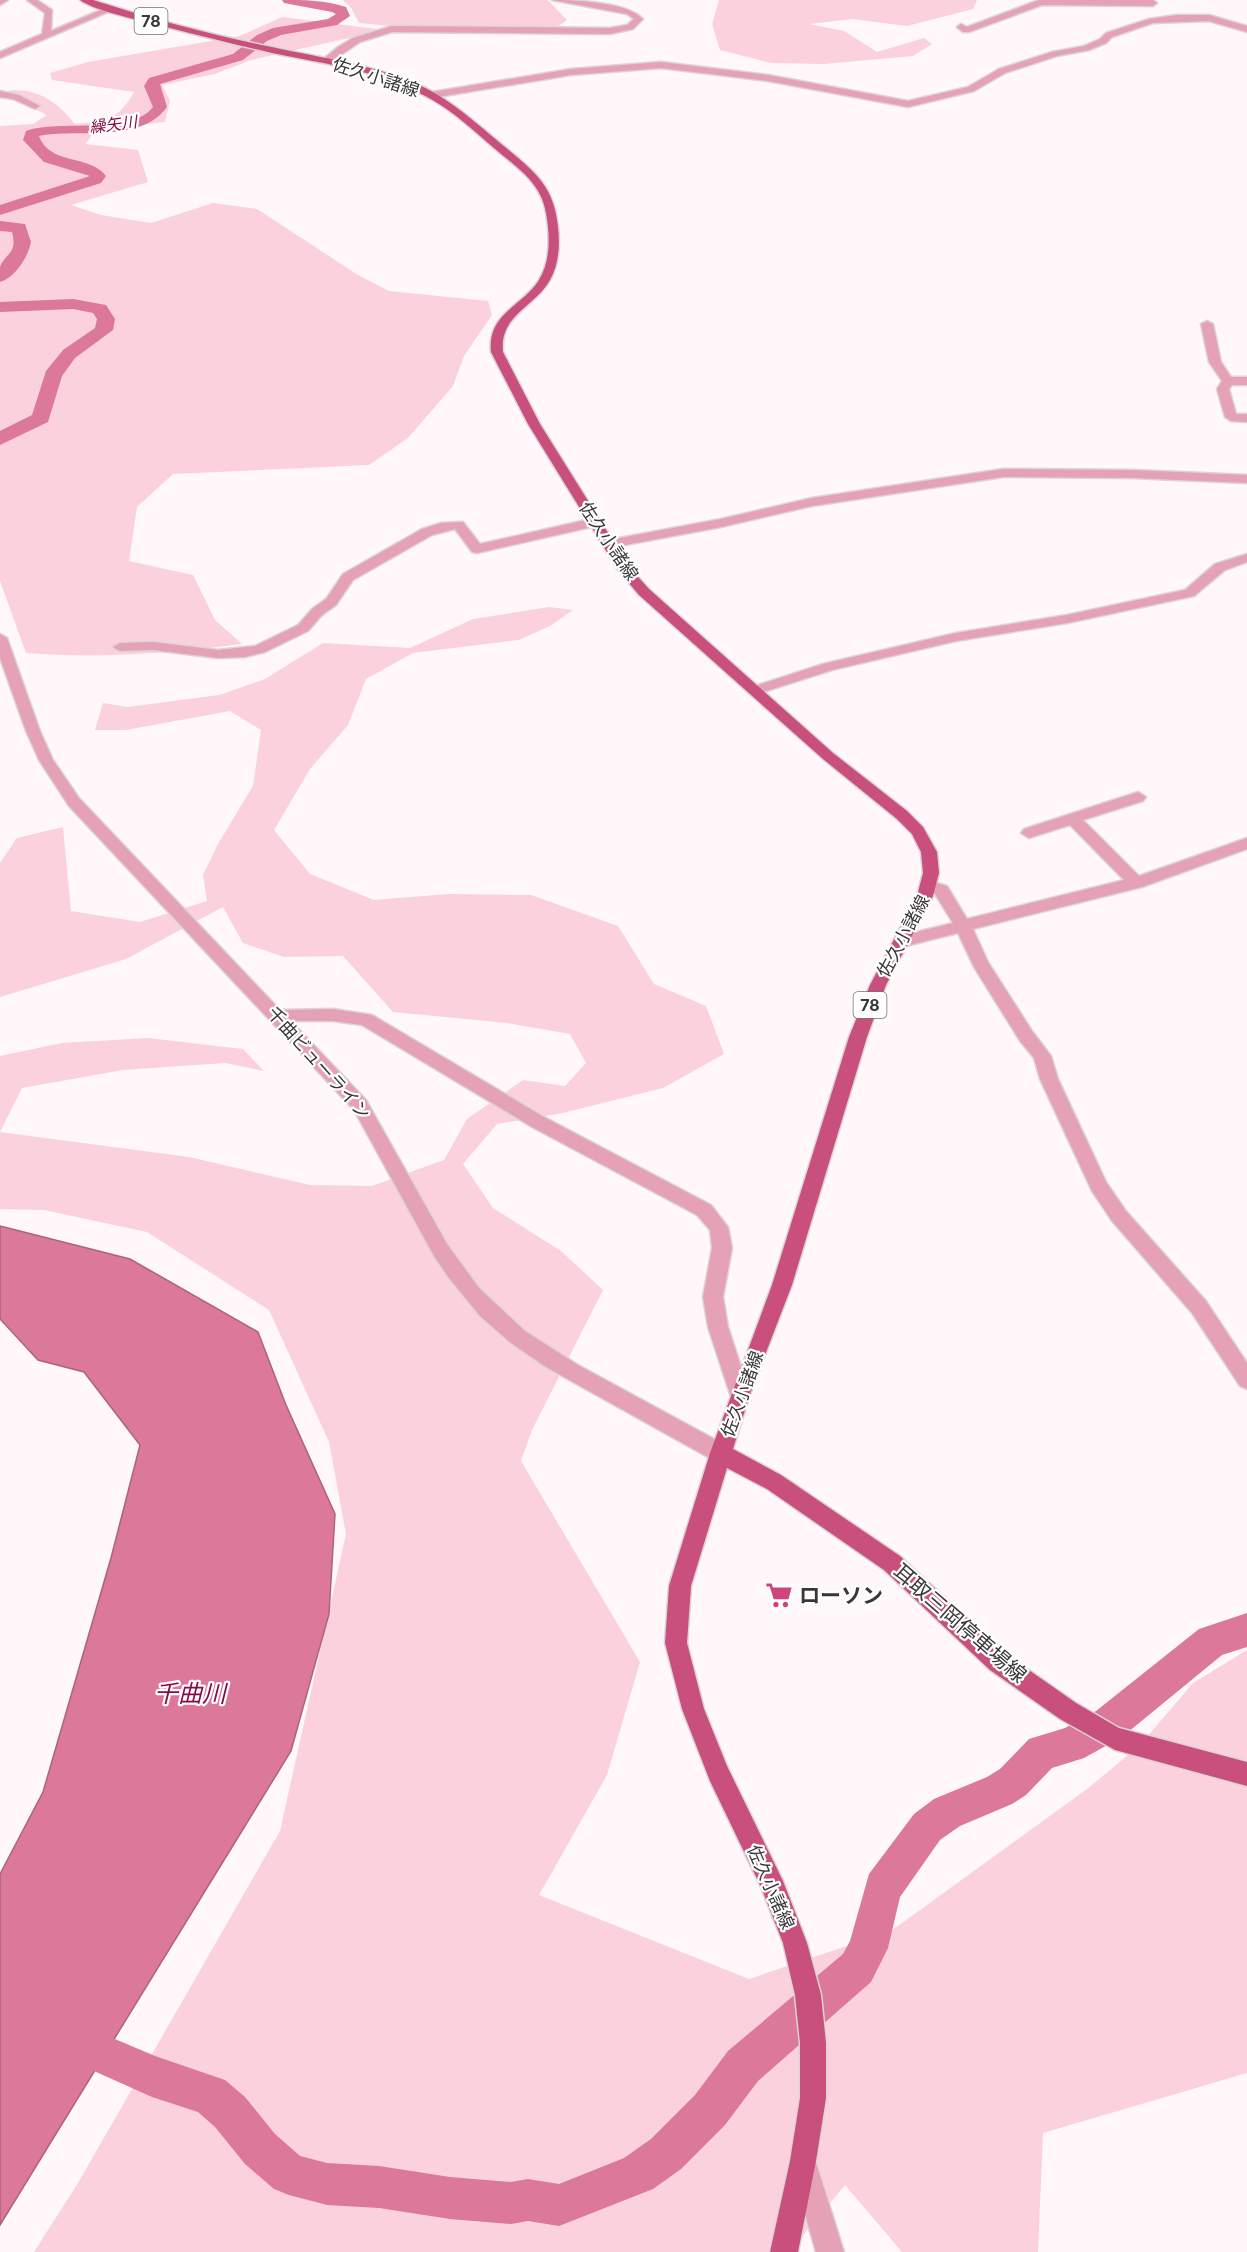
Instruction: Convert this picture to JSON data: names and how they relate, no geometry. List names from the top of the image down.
{
  "streets": {
    "main road": ["78", "佐久小諸線", "耳取三岡停車場線"],
    "street": ["千曲ビューライン"]
  },
  "crossings": [
    ["佐久小諸線", "千曲ビューライン"],
    ["佐久小諸線", "耳取三岡停車場線"],
    ["千曲ビューライン", "耳取三岡停車場線"]
  ],
  "water": ["繰矢川", "千曲川"],
  "places": {
    "supermarket": ["ローソン"]
  }
}
